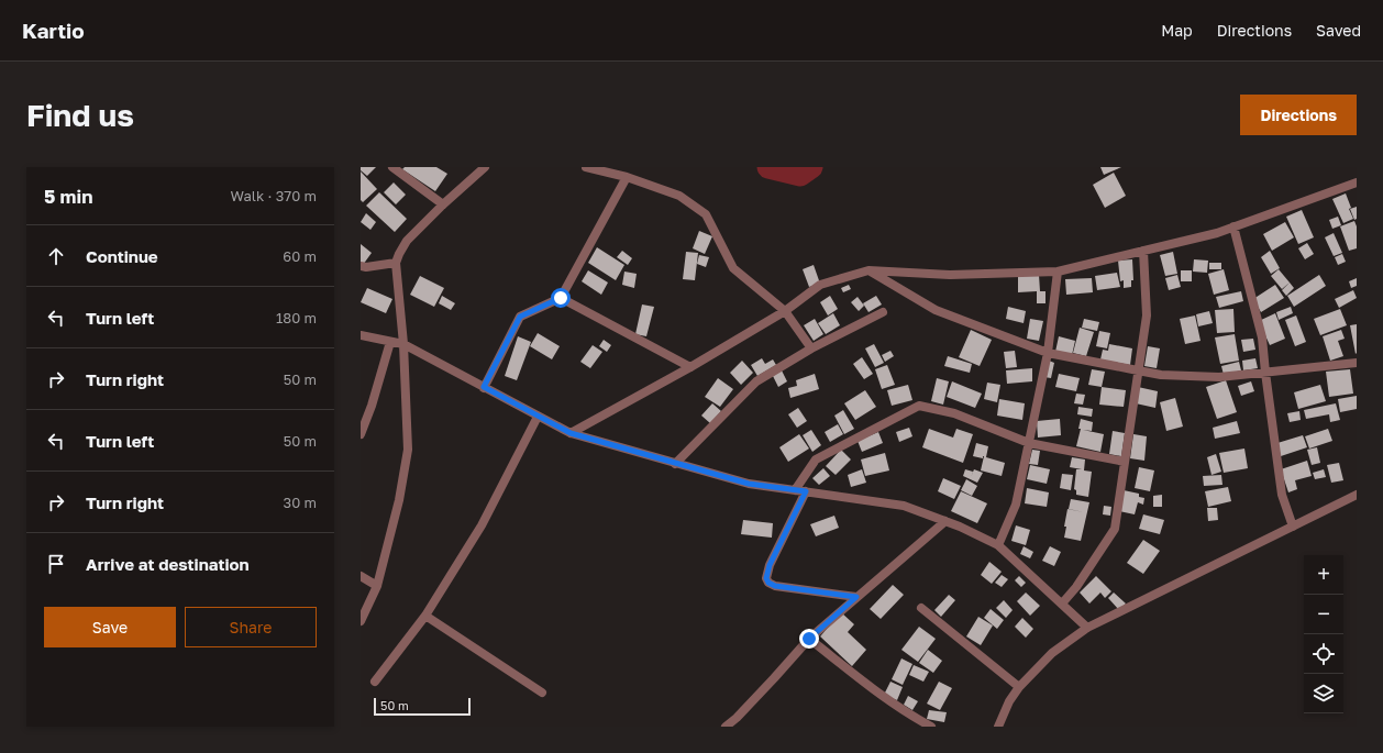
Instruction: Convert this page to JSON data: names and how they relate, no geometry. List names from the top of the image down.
{
  "scale_bar": "50 m",
  "page": {
    "header": "Kartio",
    "nav": ["Map", "Directions", "Saved"],
    "buttons": [
      "Directions",
      ["Save", "Share"]
    ],
    "title": "Find us",
    "heading": ["5 min", "Walk · 370 m"],
    "list": [
      ["Continue", "60 m"],
      ["Turn left", "180 m"],
      ["Turn right", "50 m"],
      ["Turn left", "50 m"],
      ["Turn right", "30 m"],
      "Arrive at destination"
    ],
    "map_buttons": ["+", "−"],
    "scale": "50 m"
  }
}
